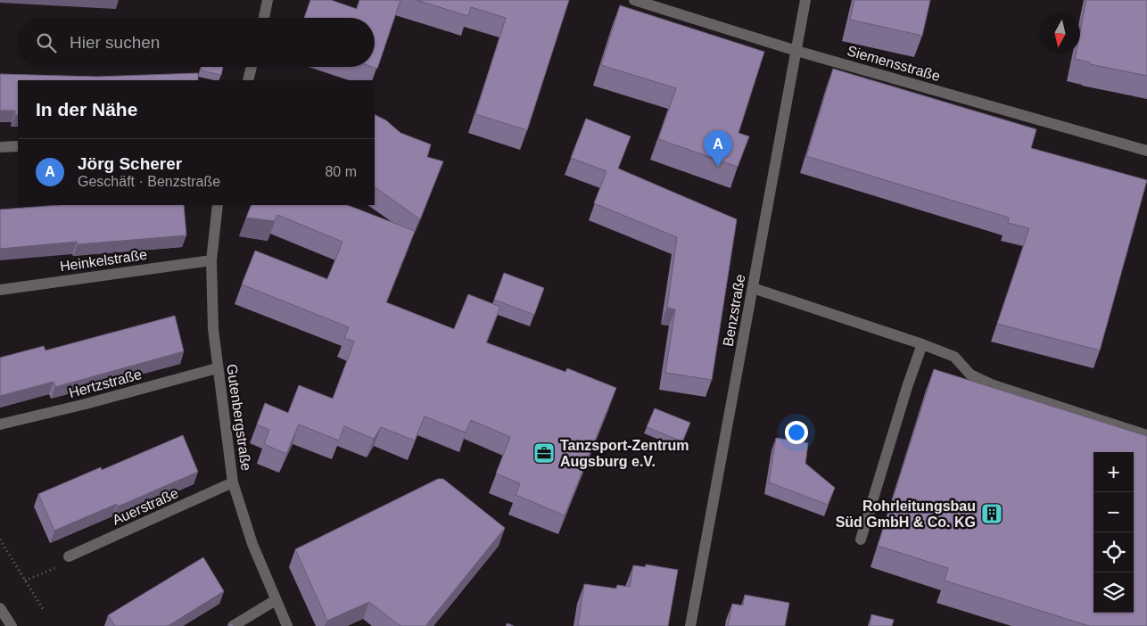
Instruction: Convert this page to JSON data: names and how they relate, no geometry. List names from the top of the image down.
{
  "streets": {
    "street": [
      "Siemensstraße",
      "Heinkelstraße",
      "Benzstraße",
      "Hertzstraße",
      "Gutenbergstraße",
      "Auerstraße"
    ]
  },
  "crossings": [
    ["Siemensstraße", "Benzstraße"],
    ["Heinkelstraße", "Gutenbergstraße"],
    ["Hertzstraße", "Gutenbergstraße"],
    ["Gutenbergstraße", "Auerstraße"]
  ],
  "places": {
    "office": ["Tanzsport-Zentrum Augsburg e.V."],
    "building": ["Rohrleitungsbau Süd GmbH & Co. KG"]
  },
  "north": "bottom",
  "page": {
    "search": "Hier suchen",
    "heading": "In der Nähe",
    "pins": "A",
    "list": [
      {
        "mark": "A",
        "name": "Jörg Scherer",
        "note": "Geschäft · Benzstraße",
        "value": "80 m"
      }
    ],
    "map_buttons": ["+", "−"]
  }
}
